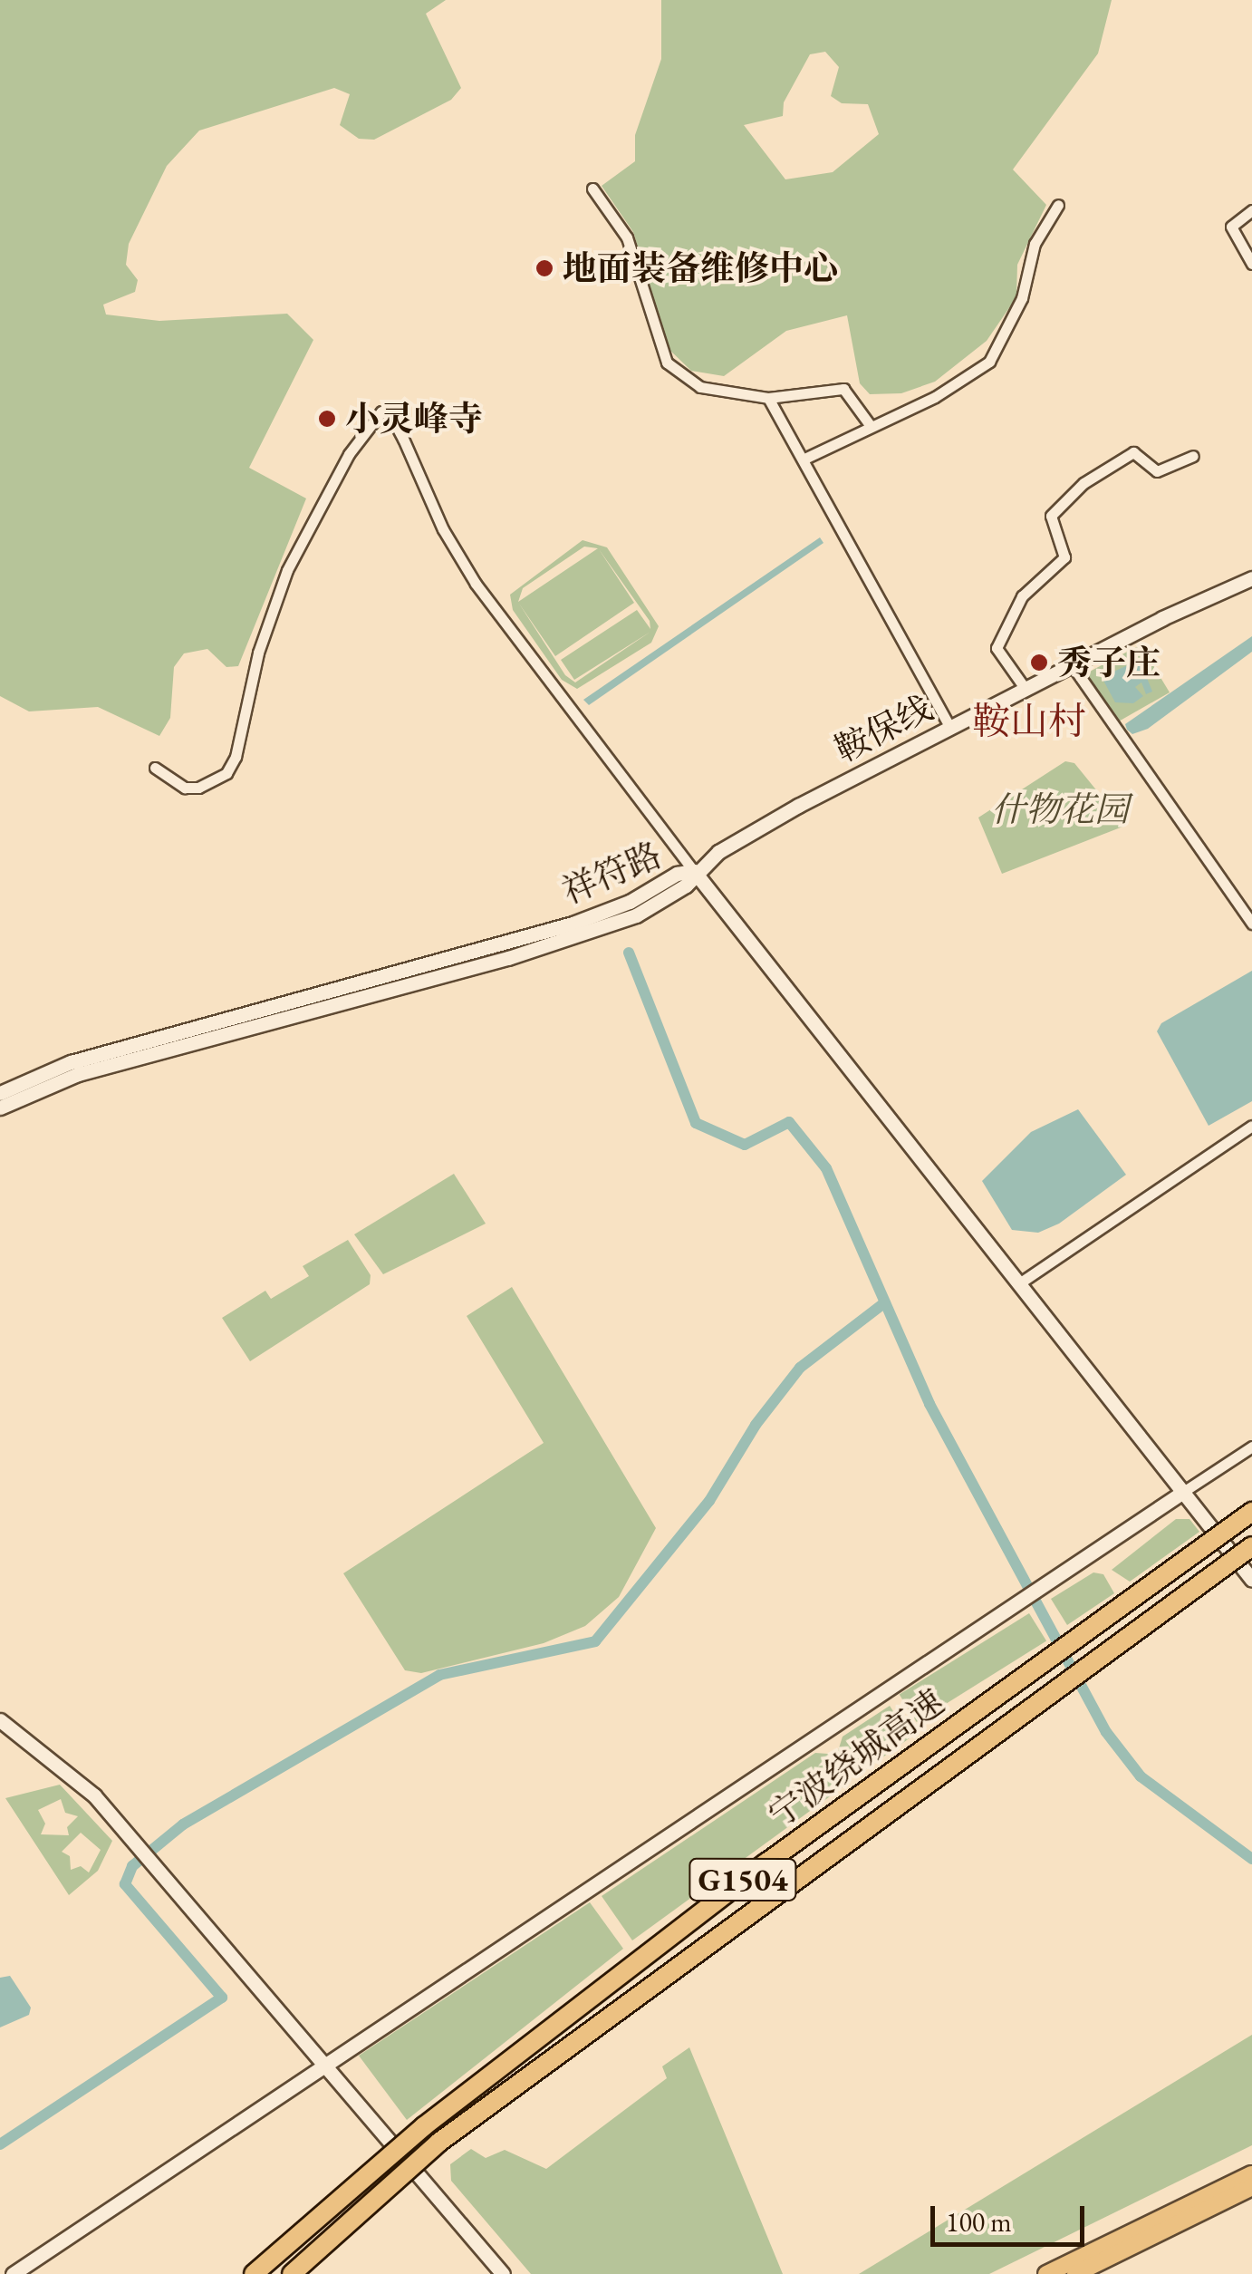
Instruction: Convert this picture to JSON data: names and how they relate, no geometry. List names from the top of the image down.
{
  "streets": {
    "highway": ["宁波绕城高速", "G1504"],
    "main road": ["鞍保线", "祥符路"]
  },
  "crossings": [
    ["鞍保线", "祥符路"]
  ],
  "districts": ["鞍山村"],
  "parks": ["什物花园"],
  "places": ["地面装备维修中心", "小灵峰寺", "秀子庄"],
  "scale_bar": "100 m"
}
